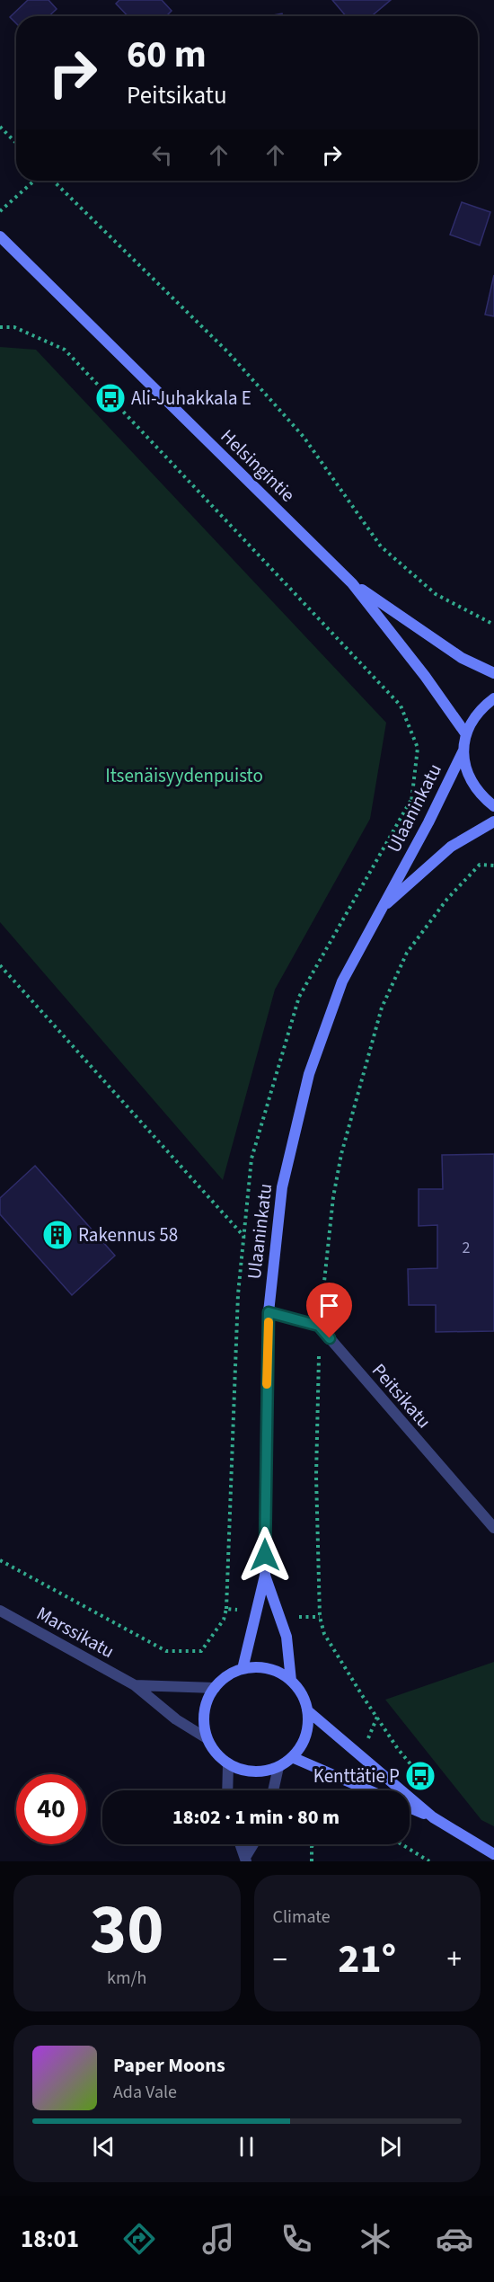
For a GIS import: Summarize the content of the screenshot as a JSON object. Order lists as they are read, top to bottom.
{
  "streets": {
    "street": [
      "Helsingintie",
      "Ulaaninkatu",
      "Peitsikatu",
      "Marssikatu"
    ]
  },
  "parks": ["Itsenäisyydenpuisto"],
  "places": {
    "bus stop": ["Ali-Juhakkala E", "Kenttätie P"],
    "building": ["Rakennus 58"]
  },
  "house_numbers": ["2"],
  "page": {
    "turn": ["60 m", "Peitsikatu"],
    "limit": "40",
    "trip": "18:02 · 1 min · 80 m",
    "tile": [
      ["30", "km/h"],
      "Climate"
    ],
    "heat": ["−", "21°", "+"],
    "song": ["Paper Moons", "Ada Vale"],
    "tabs": "18:01"
  }
}
